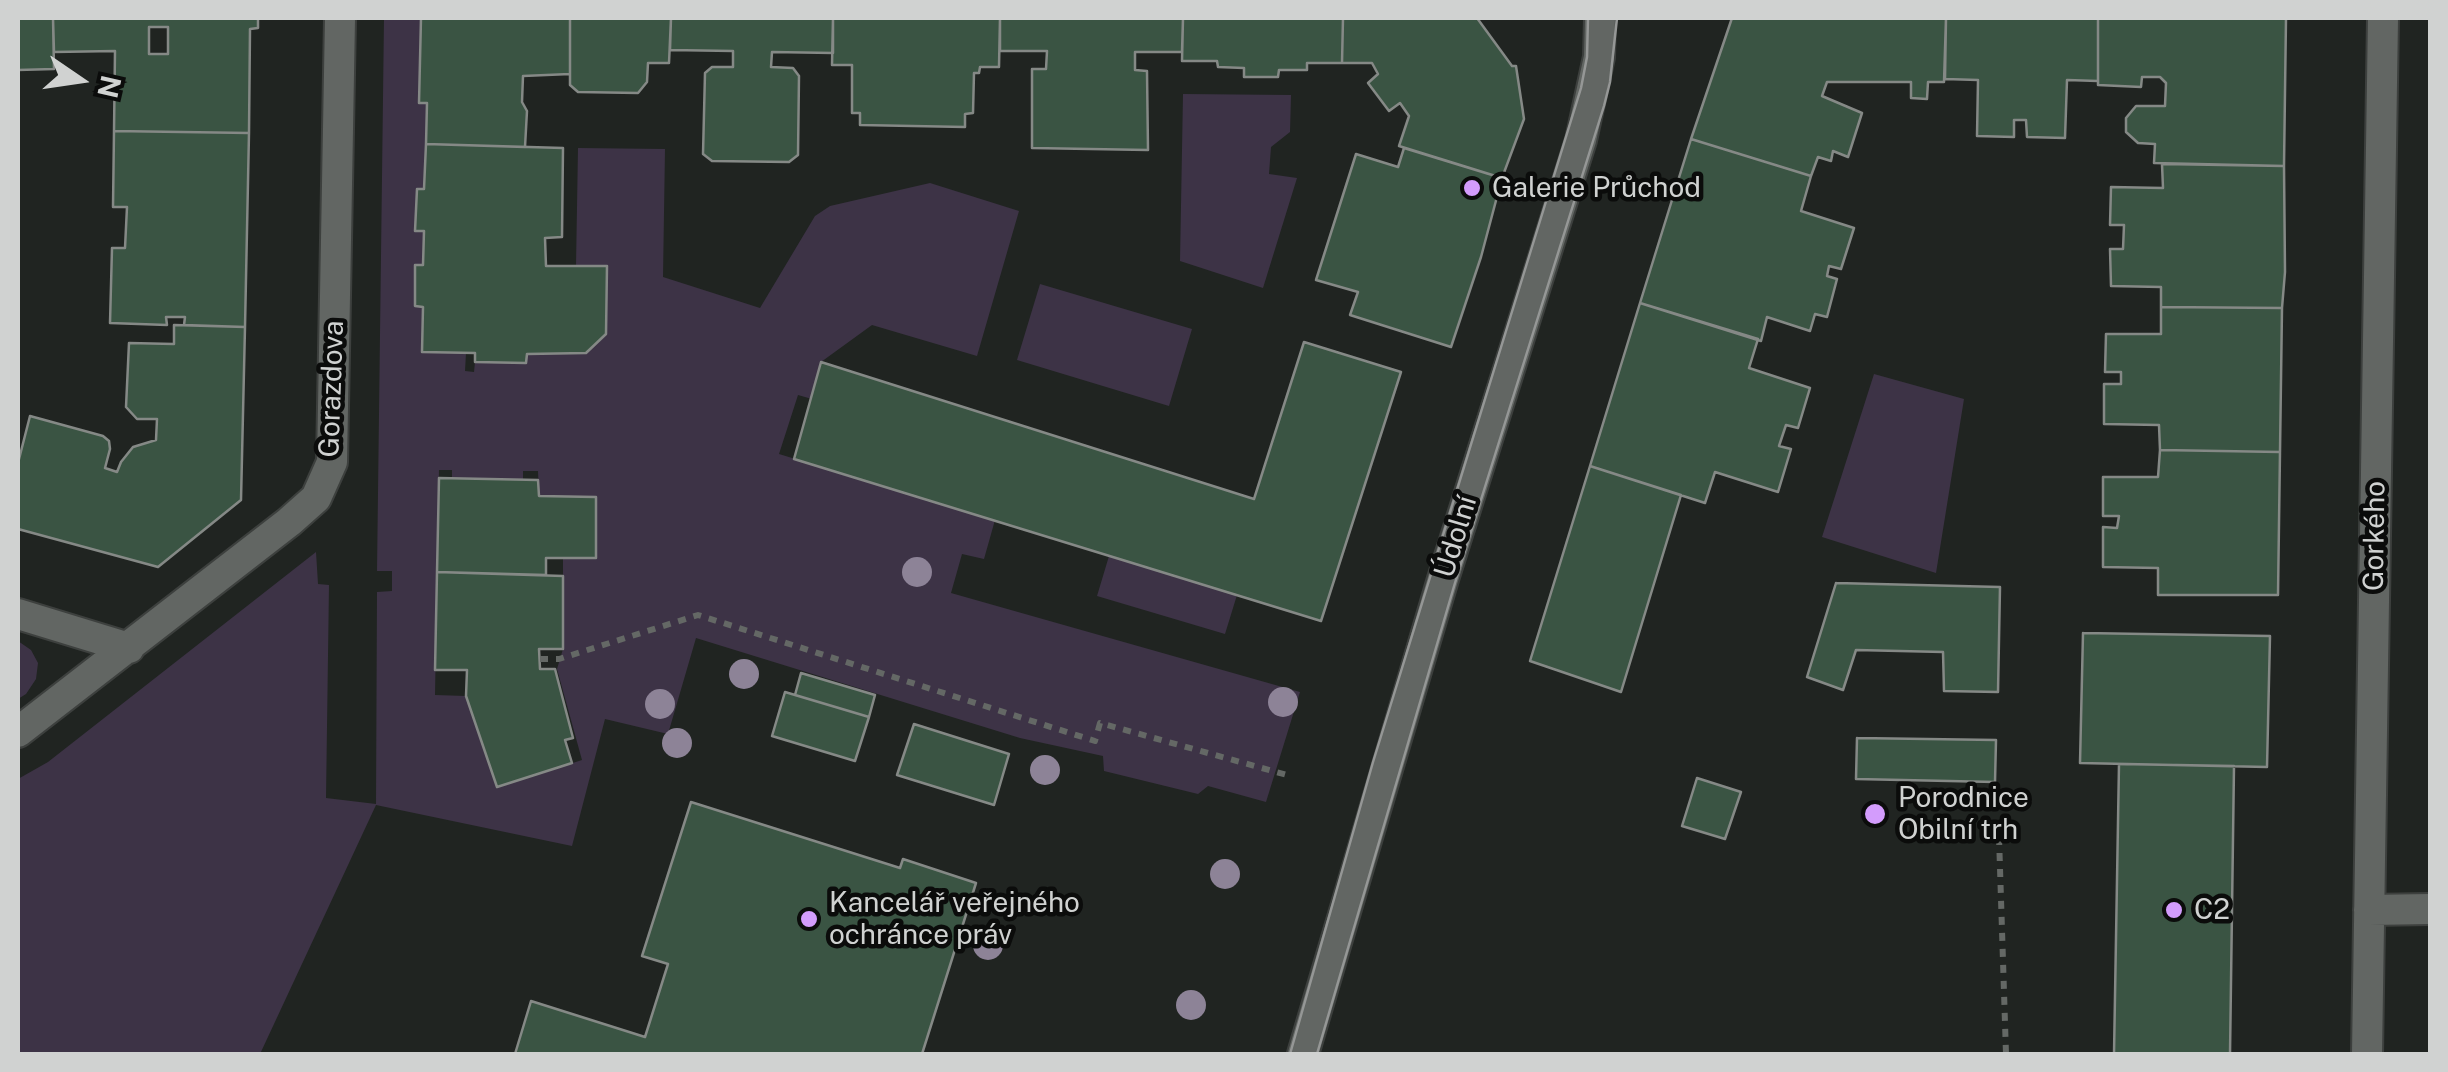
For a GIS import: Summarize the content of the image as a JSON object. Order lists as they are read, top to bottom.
{
  "streets": {
    "street": ["Gorazdova", "Gorkého", "Údolní"]
  },
  "places": [
    "Galerie Průchod",
    "Porodnice Obilní trh",
    "C2",
    "Kancelář veřejného ochránce práv"
  ],
  "north": "right"
}
